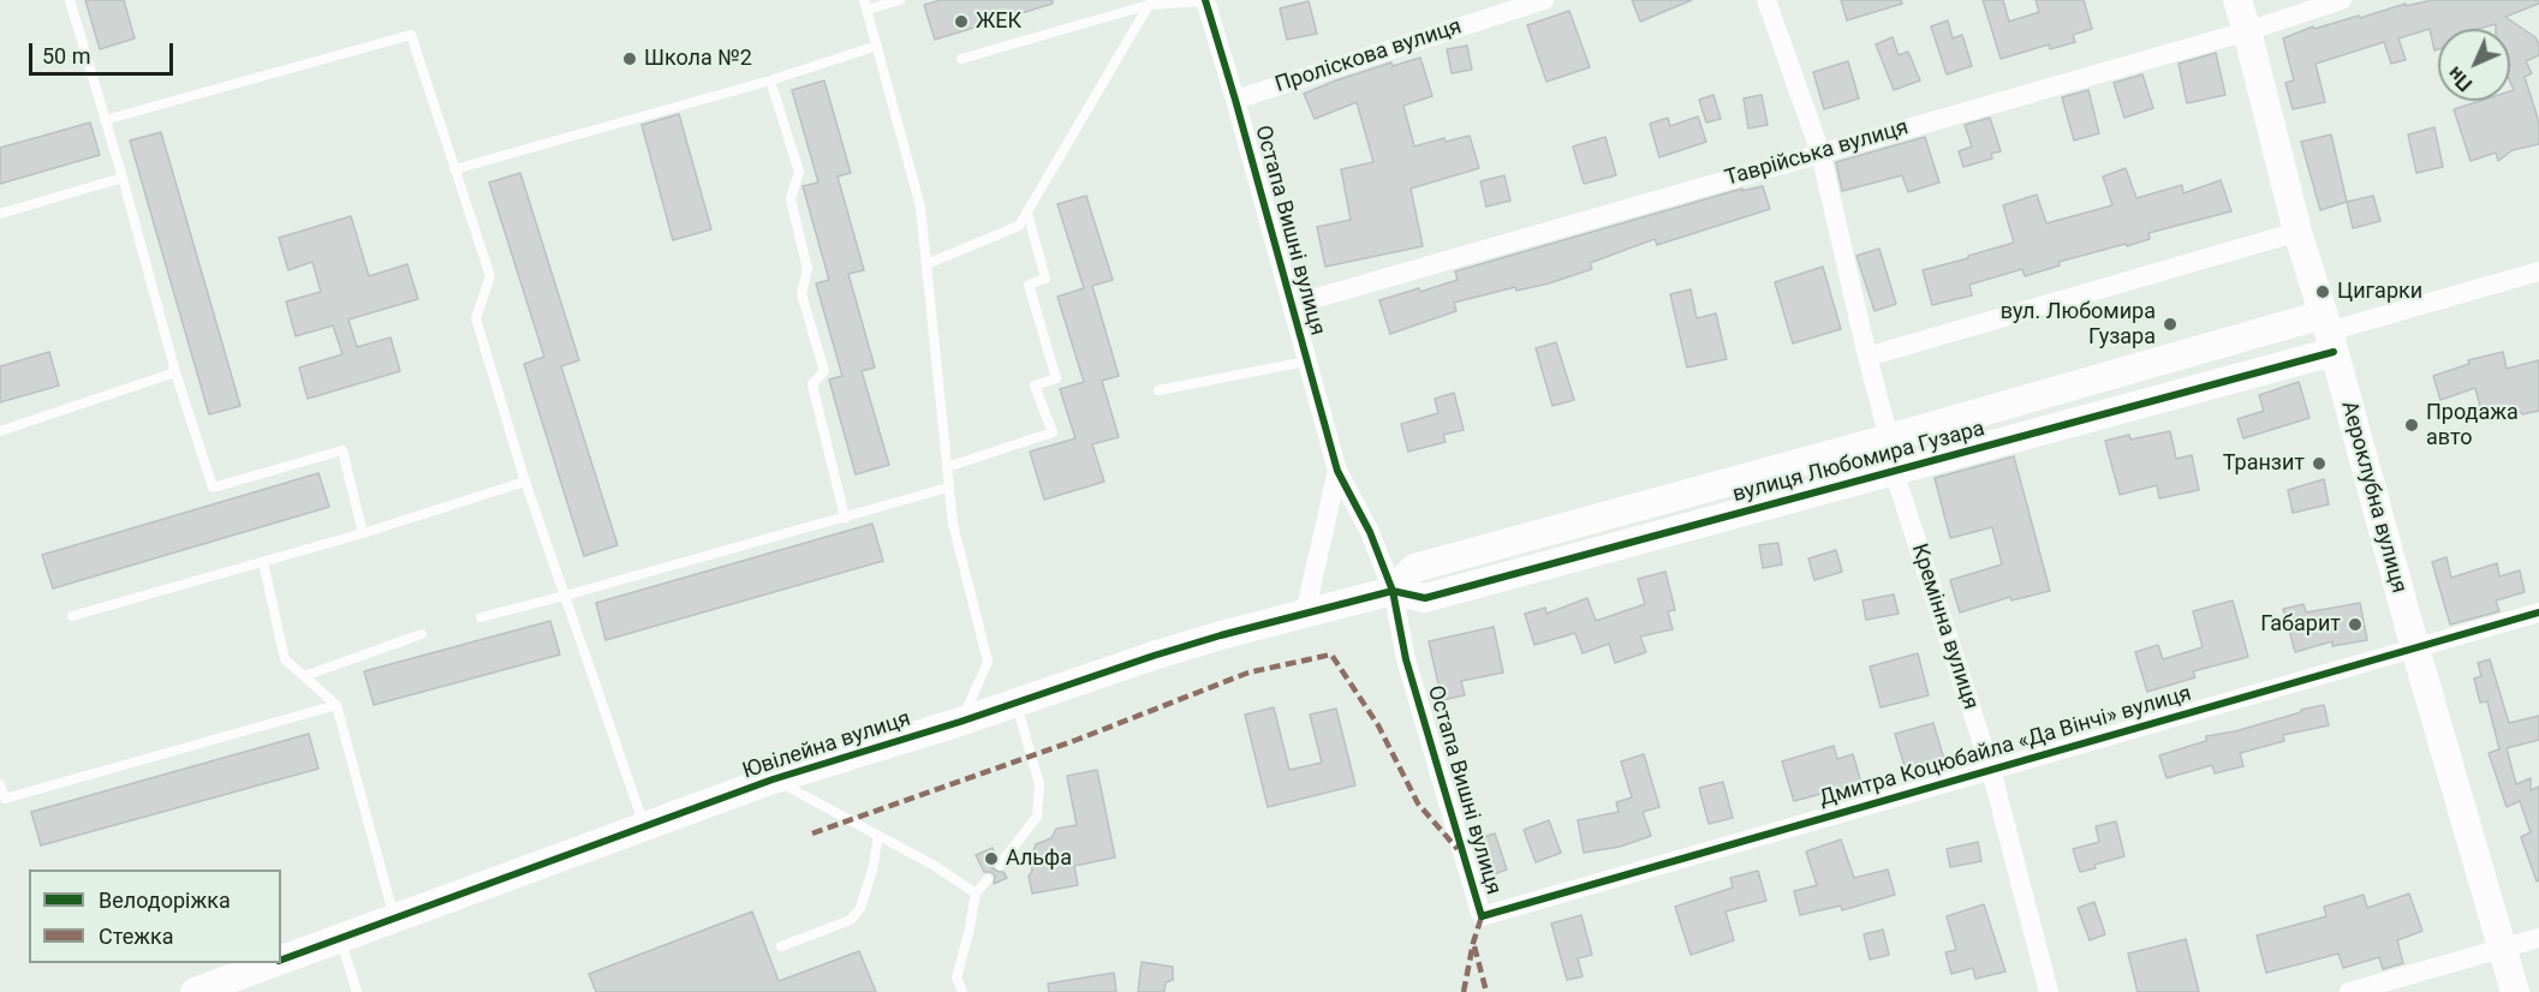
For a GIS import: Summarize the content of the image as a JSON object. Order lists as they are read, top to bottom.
{
  "streets": {
    "street": [
      "Проліскова вулиця",
      "Таврійська вулиця",
      "Остапа Вишні вулиця",
      "вулиця Любомира Гузара",
      "Аероклубна вулиця",
      "Кремінна вулиця",
      "Ювілейна вулиця",
      "Дмитра Коцюбайла «Да Вінчі» вулиця"
    ]
  },
  "crossings": [
    ["Проліскова вулиця", "Остапа Вишні вулиця"],
    ["Таврійська вулиця", "Остапа Вишні вулиця"],
    ["Таврійська вулиця", "Аероклубна вулиця"],
    ["Остапа Вишні вулиця", "вулиця Любомира Гузара"],
    ["Остапа Вишні вулиця", "Ювілейна вулиця"],
    ["Остапа Вишні вулиця", "Дмитра Коцюбайла «Да Вінчі» вулиця"],
    ["вулиця Любомира Гузара", "Аероклубна вулиця"],
    ["вулиця Любомира Гузара", "Кремінна вулиця"],
    ["вулиця Любомира Гузара", "Ювілейна вулиця"],
    ["Аероклубна вулиця", "Дмитра Коцюбайла «Да Вінчі» вулиця"],
    ["Кремінна вулиця", "Дмитра Коцюбайла «Да Вінчі» вулиця"]
  ],
  "places": [
    "ЖЕК",
    "Школа №2",
    "Цигарки",
    "вул. Любомира Гузара",
    "Продажа авто",
    "Транзит",
    "Габарит",
    "Альфа"
  ],
  "legend": ["Велодоріжка", "Стежка"],
  "scale_bar": "50 m",
  "north": "bottom left"
}
